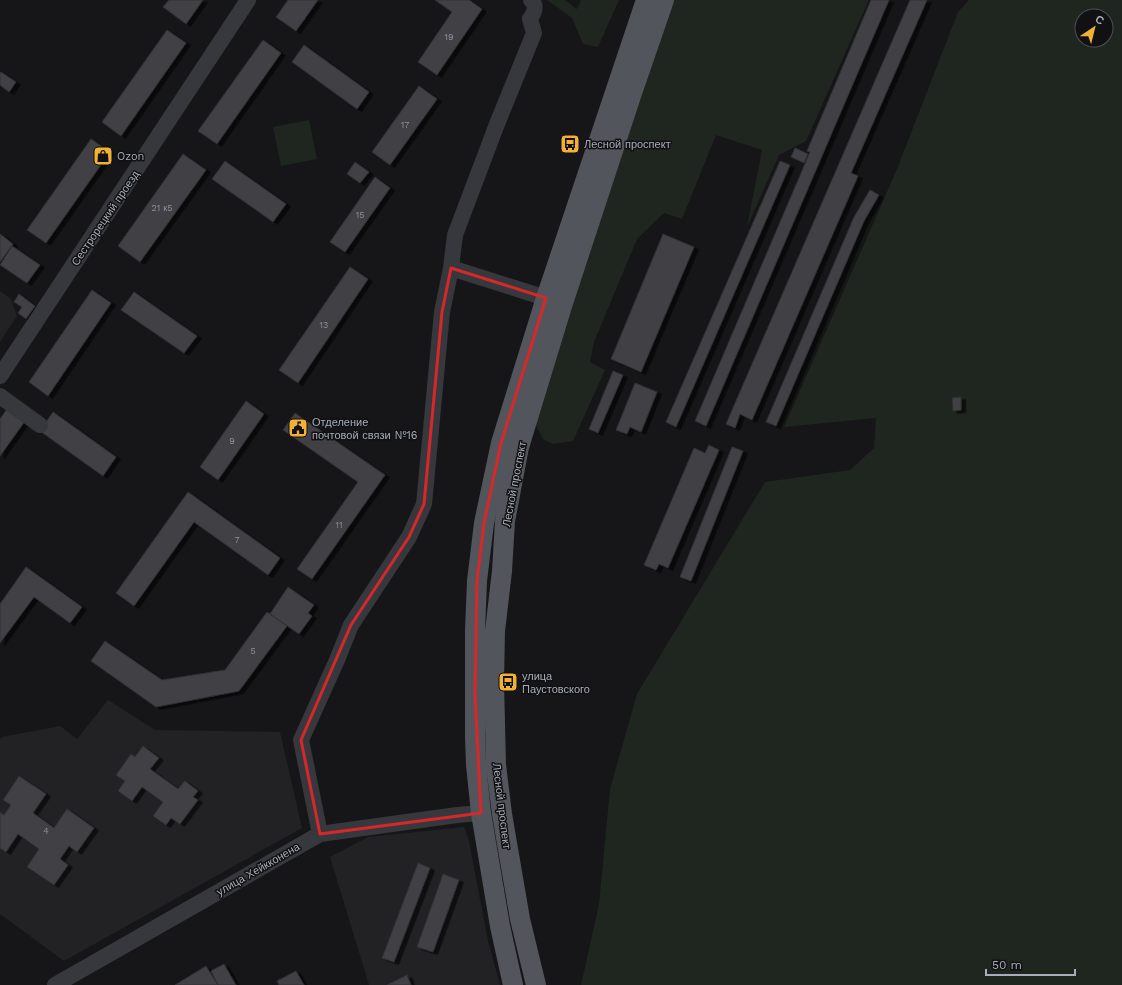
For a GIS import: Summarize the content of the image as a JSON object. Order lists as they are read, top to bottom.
{
  "streets": {
    "main road": ["Лесной проспект"],
    "street": ["Сестрорецкий проезд", "улица Хейкконена"]
  },
  "crossings": [
    ["Лесной проспект", "улица Хейкконена"]
  ],
  "places": {
    "bus stop": ["Лесной проспект", "улица Паустовского"],
    "shop": ["Ozon"],
    "public building": ["Отделение почтовой связи №16"]
  },
  "house_numbers": [
    "19",
    "17",
    "21 к5",
    "15",
    "13",
    "9",
    "11",
    "7",
    "5",
    "4"
  ],
  "scale_bar": "50 m",
  "north": "top right"
}
